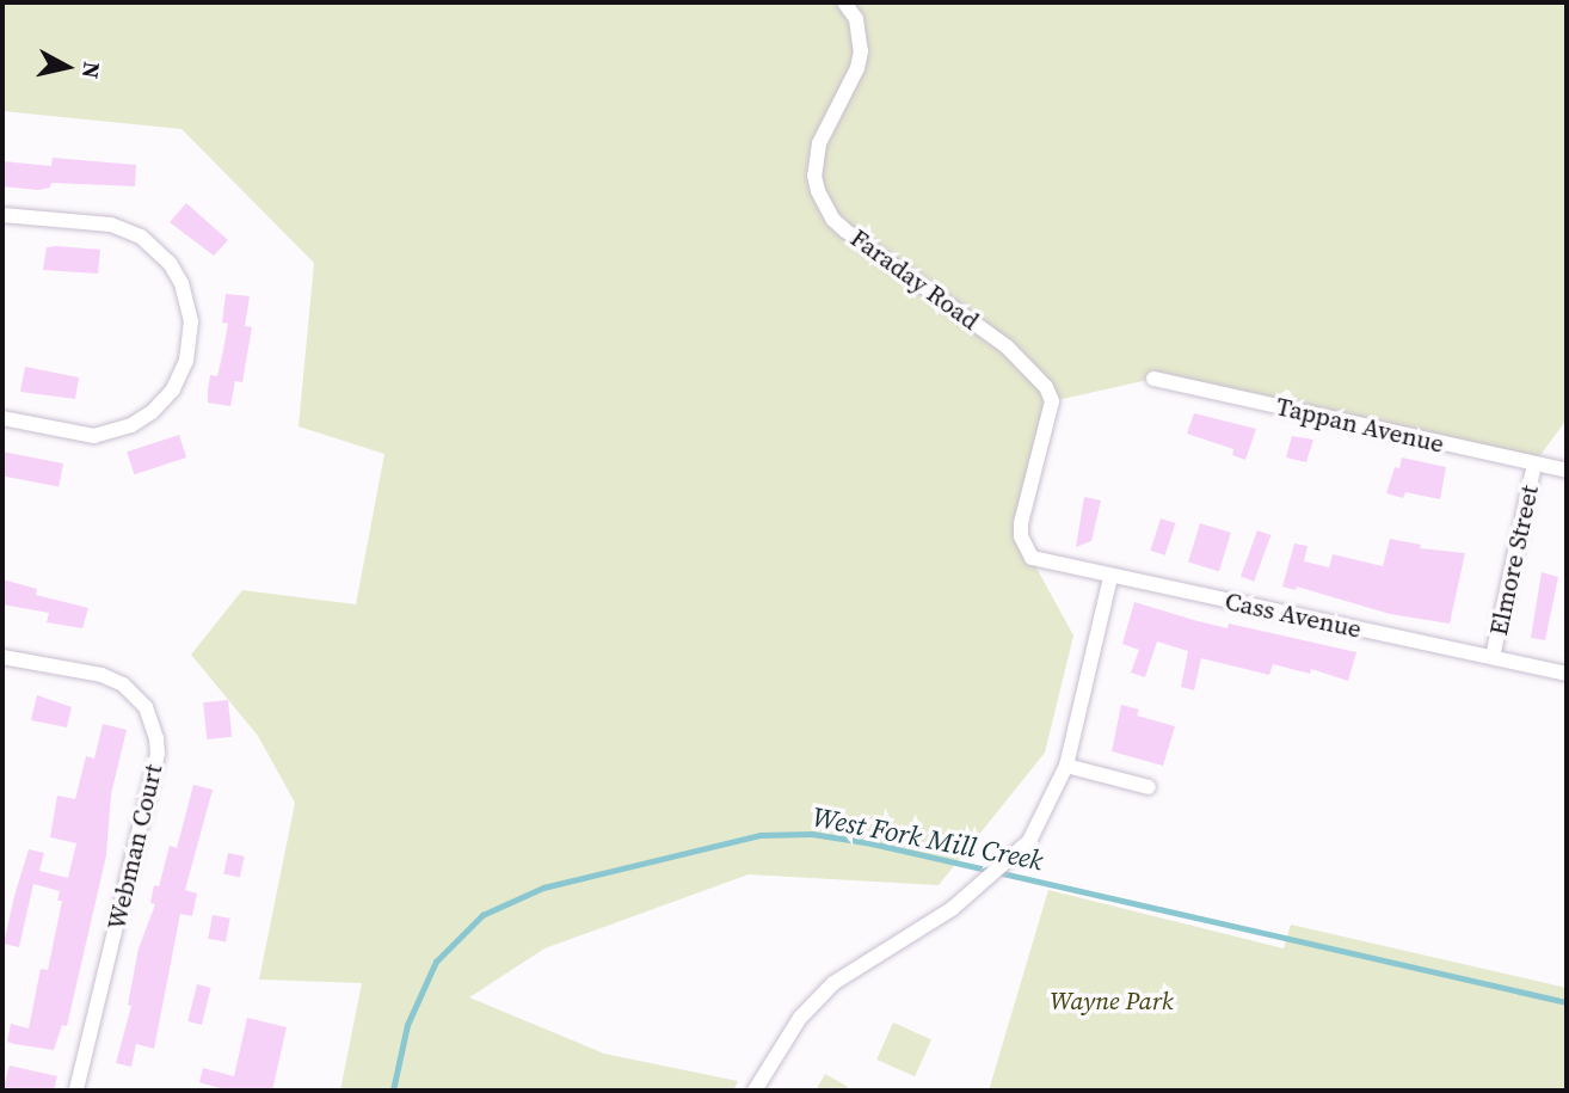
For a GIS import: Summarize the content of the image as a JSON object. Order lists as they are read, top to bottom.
{
  "streets": {
    "street": [
      "Faraday Road",
      "Tappan Avenue",
      "Elmore Street",
      "Cass Avenue",
      "Webman Court"
    ]
  },
  "crossings": [
    ["Faraday Road", "Cass Avenue"],
    ["Tappan Avenue", "Elmore Street"],
    ["Elmore Street", "Cass Avenue"]
  ],
  "water": ["West Fork Mill Creek"],
  "parks": ["Wayne Park"],
  "north": "right"
}
